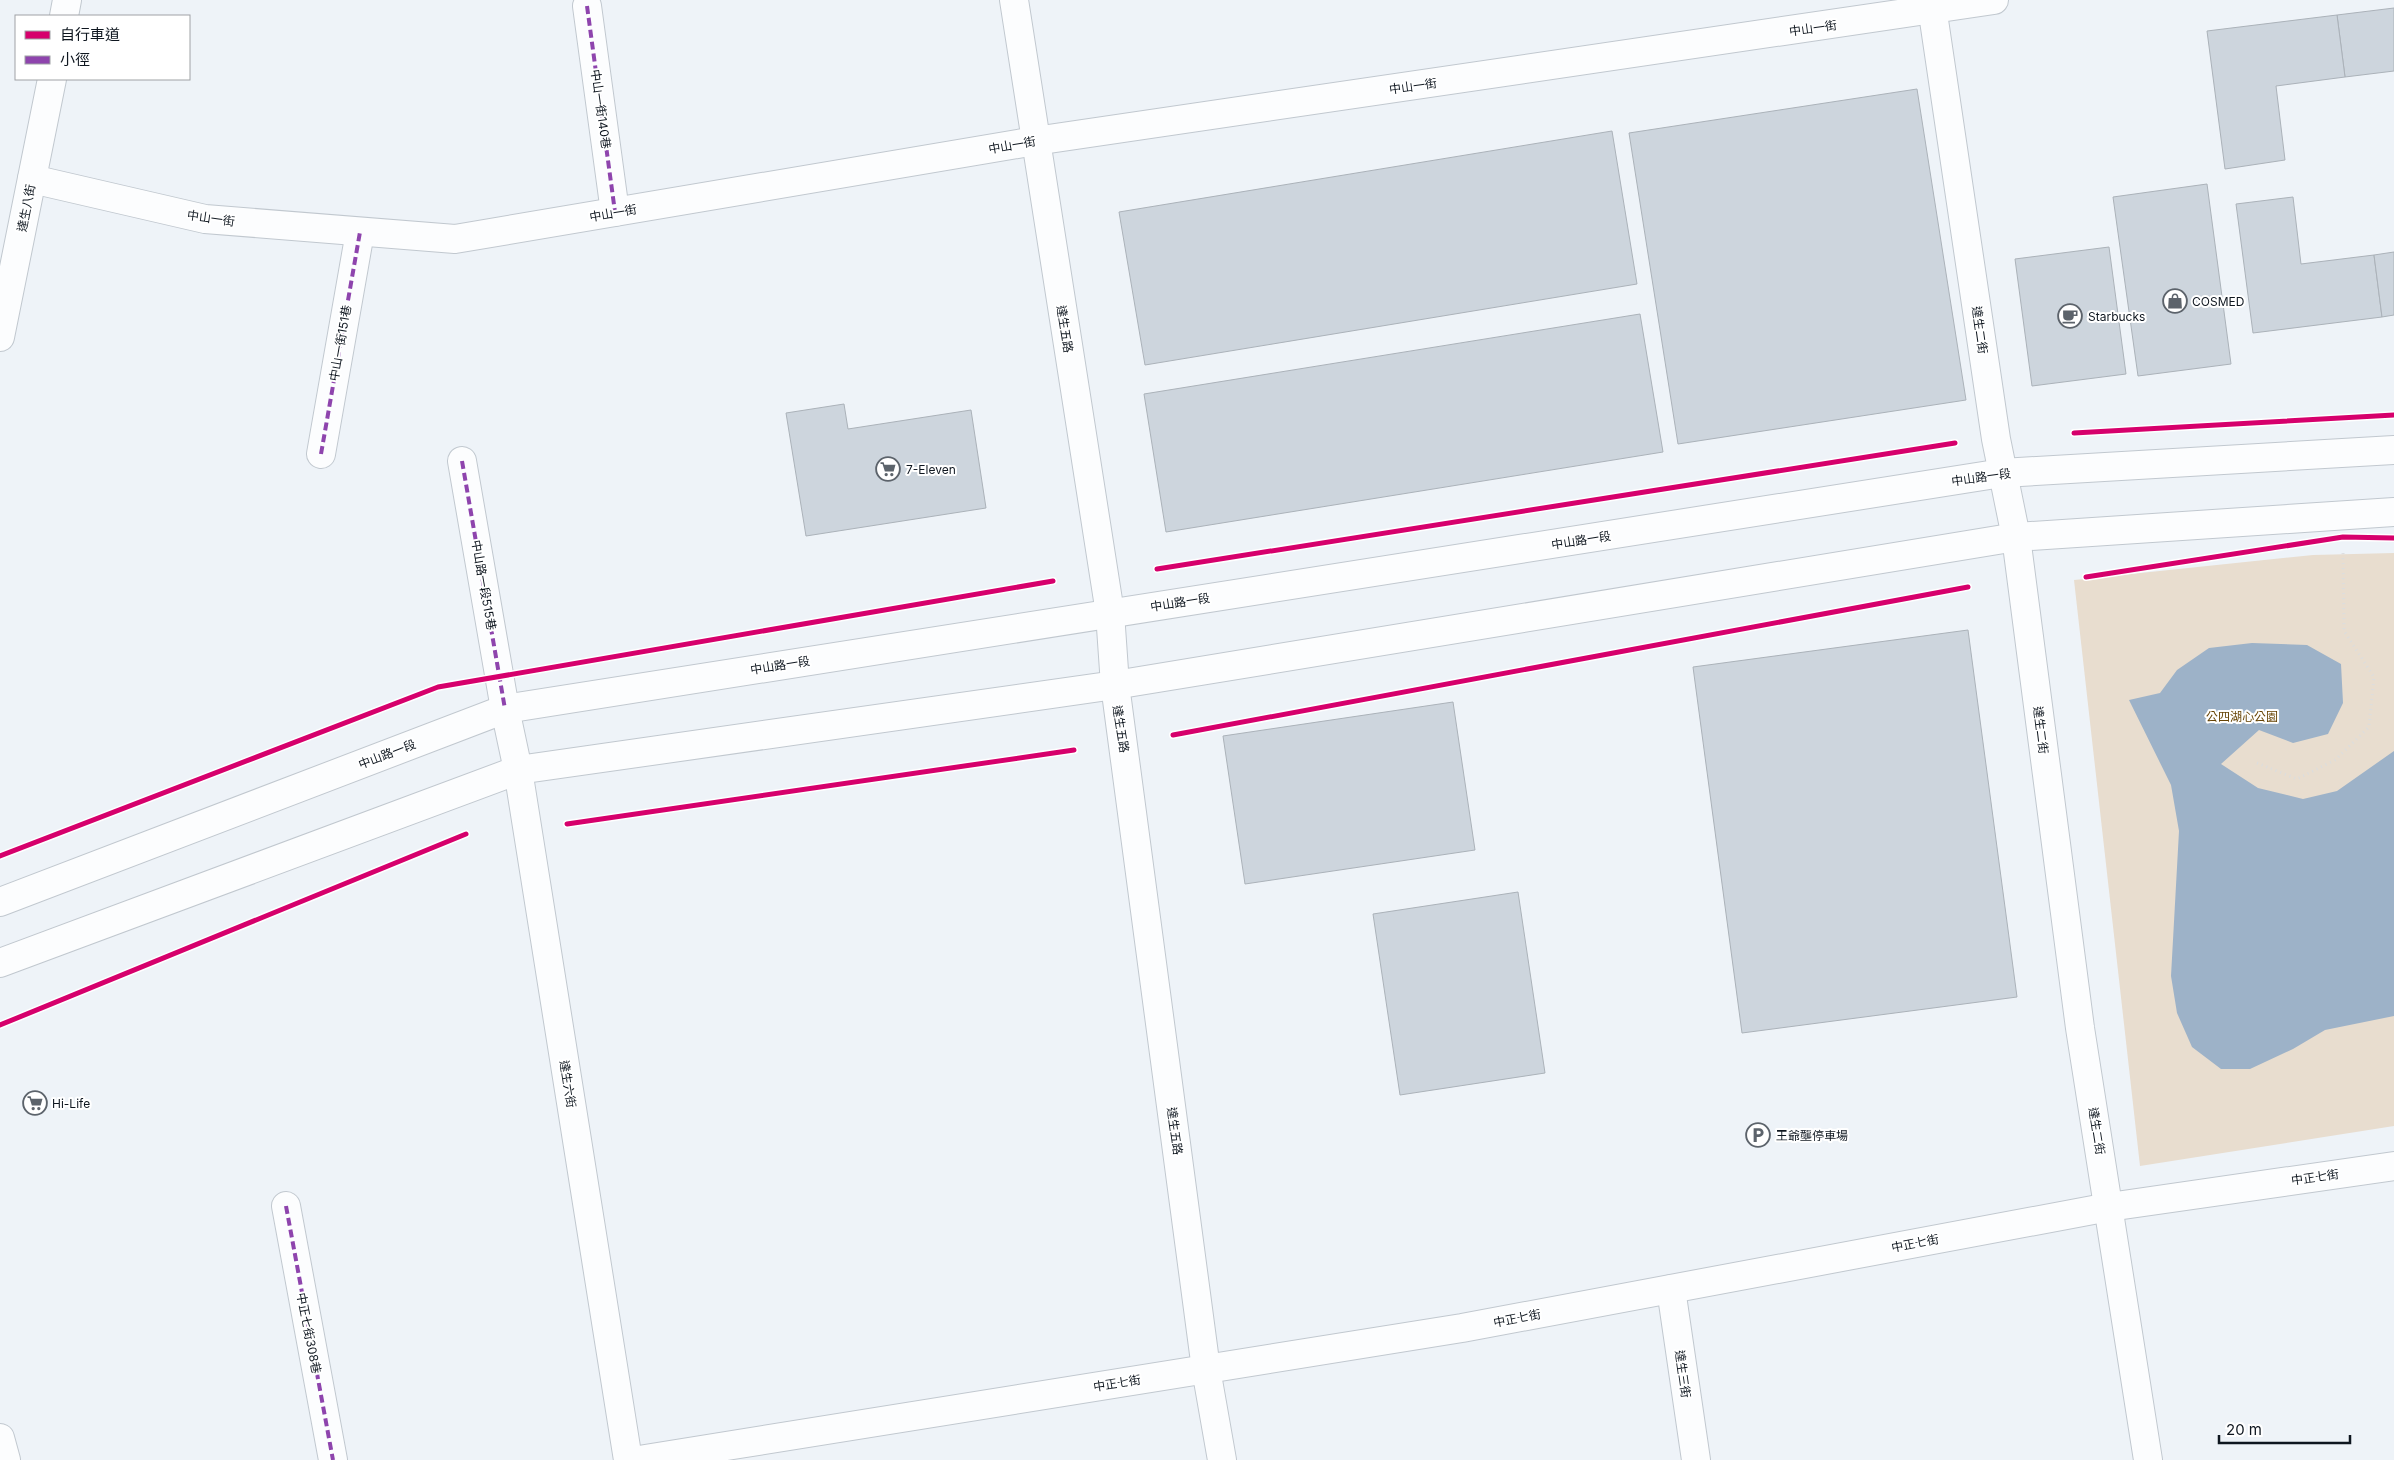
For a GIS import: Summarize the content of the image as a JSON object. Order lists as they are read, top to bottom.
{
  "streets": {
    "street": [
      "中山一街",
      "中山一街140巷",
      "達生八街",
      "達生五路",
      "達生二街",
      "中山一街151巷",
      "中山路一段",
      "中山路一段515巷",
      "達生六街",
      "中正七街",
      "中正七街308巷",
      "達生三街"
    ]
  },
  "crossings": [
    ["中山一街", "中山一街140巷"],
    ["中山一街", "達生八街"],
    ["中山一街", "達生五路"],
    ["中山一街", "達生二街"],
    ["中山一街", "中山一街151巷"],
    ["達生五路", "中山路一段"],
    ["達生五路", "中正七街"],
    ["達生二街", "中山路一段"],
    ["達生二街", "中正七街"],
    ["中山路一段", "中山路一段515巷"],
    ["中山路一段", "達生六街"],
    ["中山路一段515巷", "達生六街"],
    ["中正七街", "達生三街"]
  ],
  "parks": ["公四湖心公園"],
  "places": {
    "shop": ["COSMED"],
    "cafe": ["Starbucks"],
    "supermarket": ["7-Eleven", "Hi-Life"],
    "parking": ["王爺壟停車場"]
  },
  "legend": ["自行車道", "小徑"],
  "scale_bar": "20 m"
}
